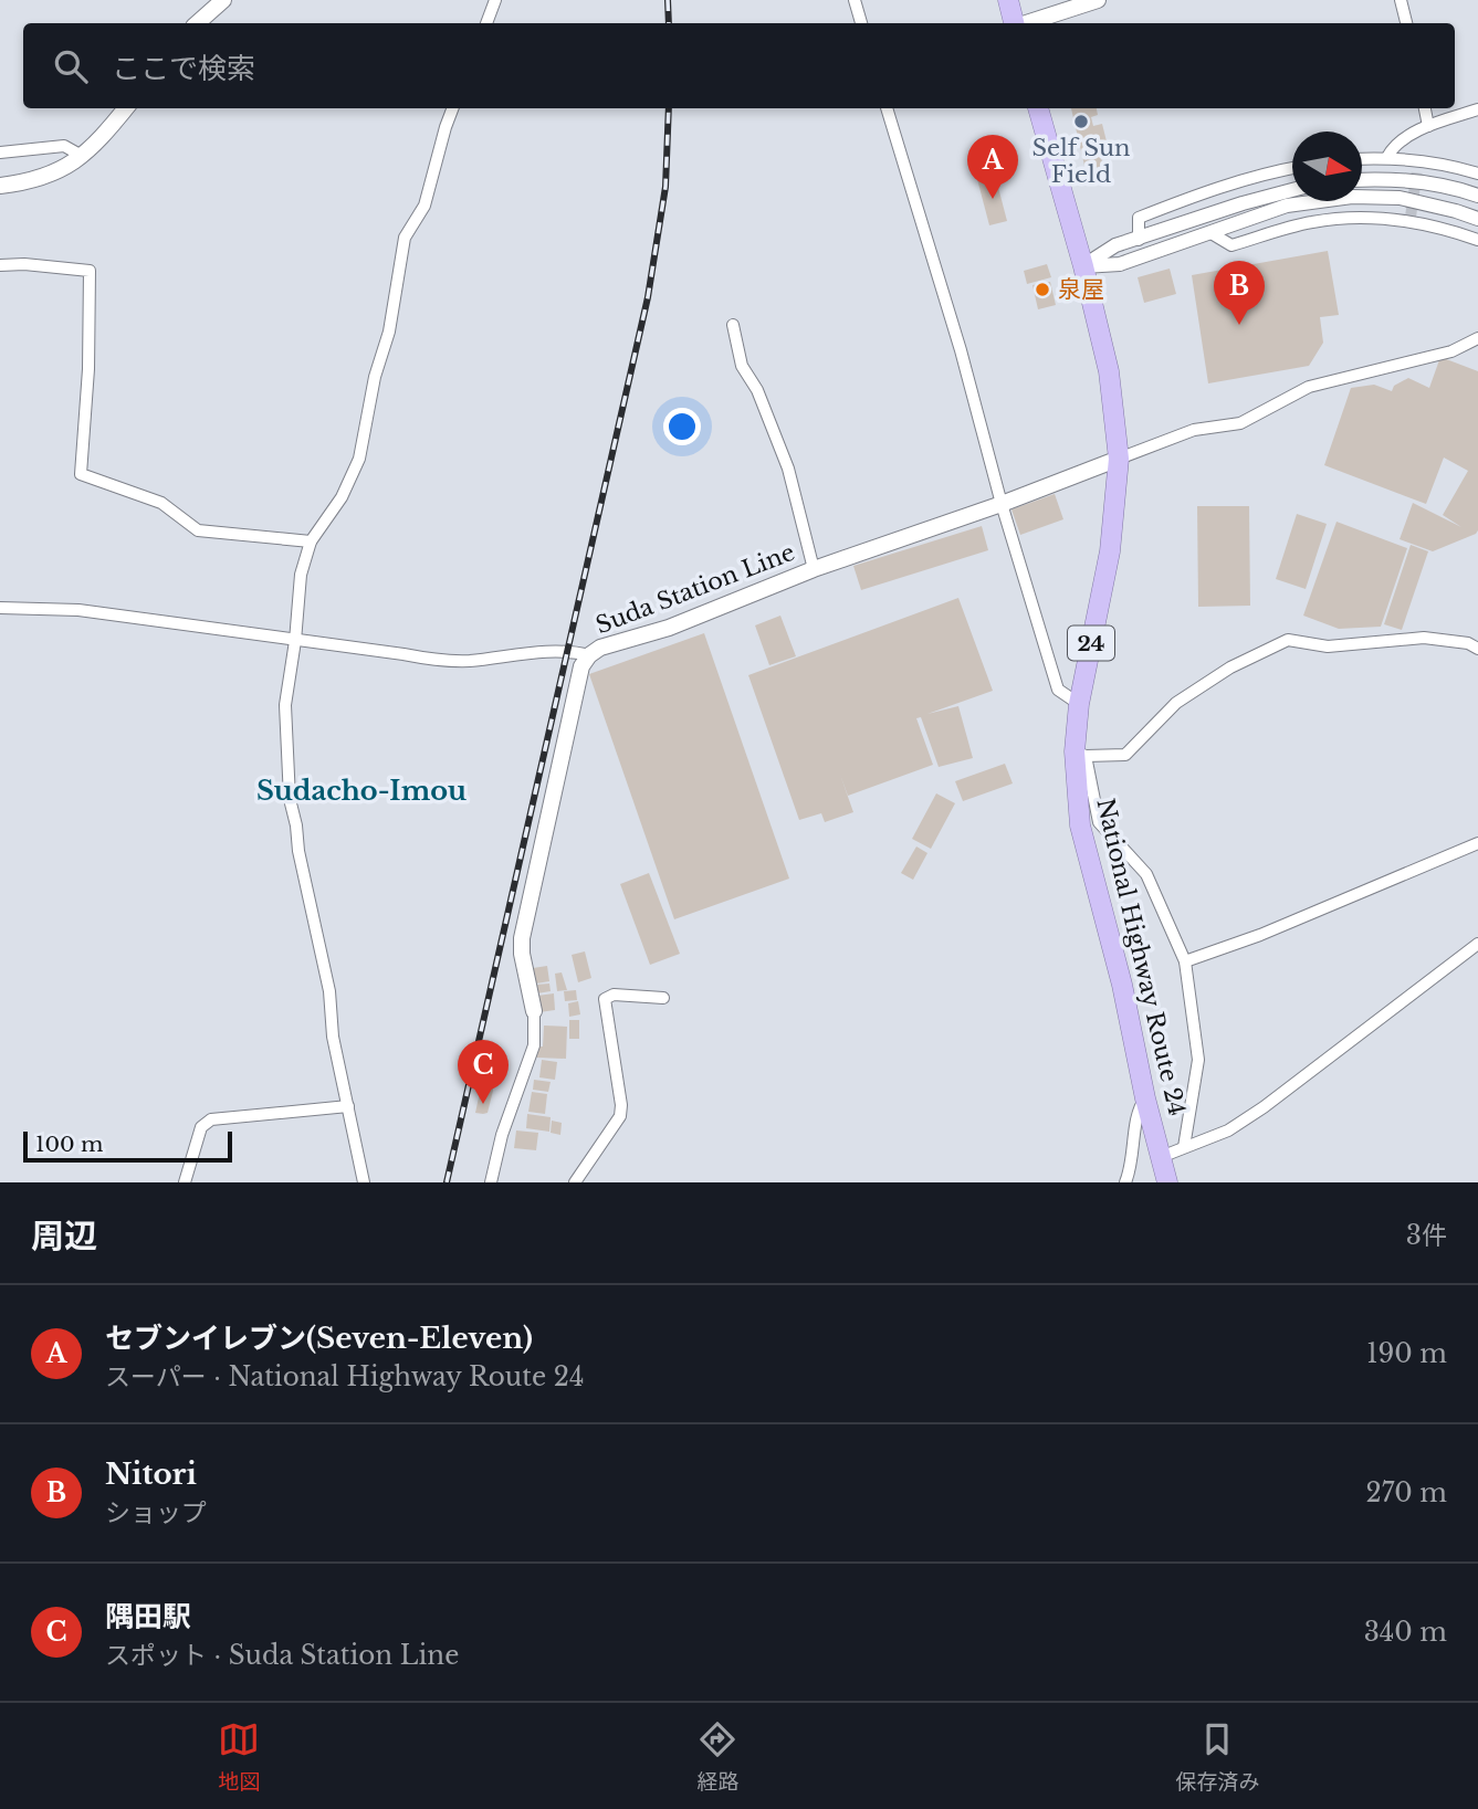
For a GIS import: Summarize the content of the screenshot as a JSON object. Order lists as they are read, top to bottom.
{
  "streets": {
    "highway": ["24", "National Highway Route 24"],
    "main road": ["Suda Station Line"]
  },
  "crossings": [
    ["Suda Station Line", "National Highway Route 24"]
  ],
  "districts": ["Sudacho-Imou"],
  "places": ["Self Sun Field", "泉屋"],
  "scale_bar": "100 m",
  "north": "right",
  "page": {
    "search": "ここで検索",
    "pins": ["A", "B", "C"],
    "scale": "100 m",
    "heading": ["周辺", "3件"],
    "list": [
      {
        "mark": "A",
        "name": "セブンイレブン(Seven-Eleven)",
        "note": "スーパー · National Highway Route 24",
        "value": "190 m"
      },
      {
        "mark": "B",
        "name": "Nitori",
        "note": "ショップ",
        "value": "270 m"
      },
      {
        "mark": "C",
        "name": "隅田駅",
        "note": "スポット · Suda Station Line",
        "value": "340 m"
      }
    ],
    "nav": ["地図", "経路", "保存済み"]
  }
}
